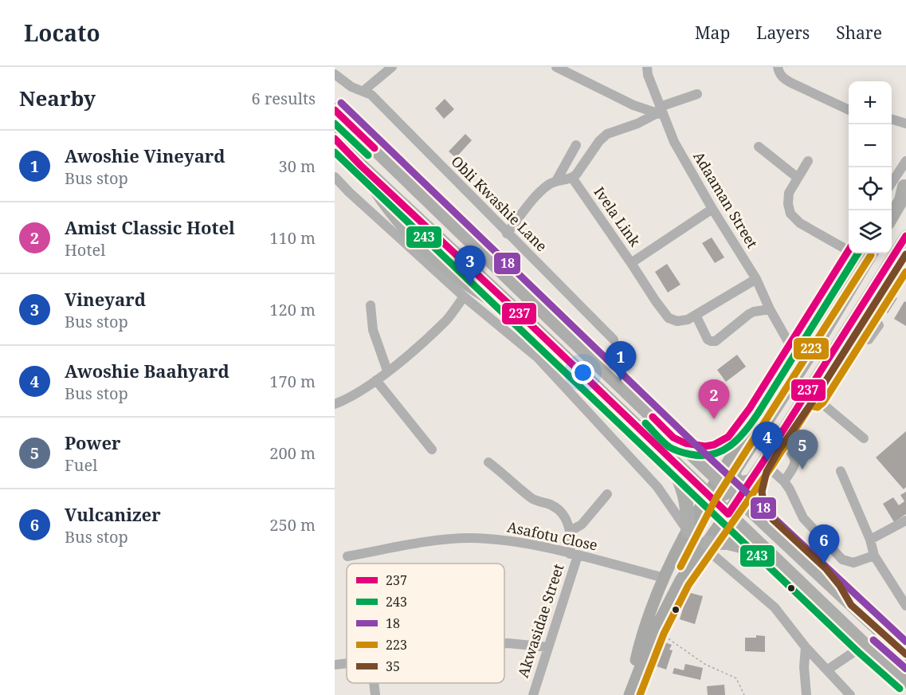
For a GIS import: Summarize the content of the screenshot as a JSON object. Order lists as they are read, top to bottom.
{
  "streets": {
    "street": [
      "Adaaman Street",
      "Obli Kwashie Lane",
      "Ivela Link",
      "Asafotu Close",
      "Akwasidae Street"
    ]
  },
  "crossings": [
    ["Adaaman Street", "Ivela Link"],
    ["Asafotu Close", "Akwasidae Street"]
  ],
  "lines": [
    "transit line 18",
    "transit line 237",
    "transit line 243",
    "transit line 35",
    "transit line 223"
  ],
  "legend": [
    "237",
    "243",
    "18",
    "223",
    "35"
  ],
  "page": {
    "header": "Locato",
    "nav": ["Map", "Layers", "Share"],
    "heading": ["Nearby", "6 results"],
    "map_buttons": ["+", "−"],
    "list": [
      {
        "mark": "1",
        "name": "Awoshie Vineyard",
        "note": "Bus stop",
        "value": "30 m"
      },
      {
        "mark": "2",
        "name": "Amist Classic Hotel",
        "note": "Hotel",
        "value": "110 m"
      },
      {
        "mark": "3",
        "name": "Vineyard",
        "note": "Bus stop",
        "value": "120 m"
      },
      {
        "mark": "4",
        "name": "Awoshie Baahyard",
        "note": "Bus stop",
        "value": "170 m"
      },
      {
        "mark": "5",
        "name": "Power",
        "note": "Fuel",
        "value": "200 m"
      },
      {
        "mark": "6",
        "name": "Vulcanizer",
        "note": "Bus stop",
        "value": "250 m"
      }
    ],
    "pins": [
      "3",
      "1",
      "2",
      "4",
      "5",
      "6"
    ]
  }
}
